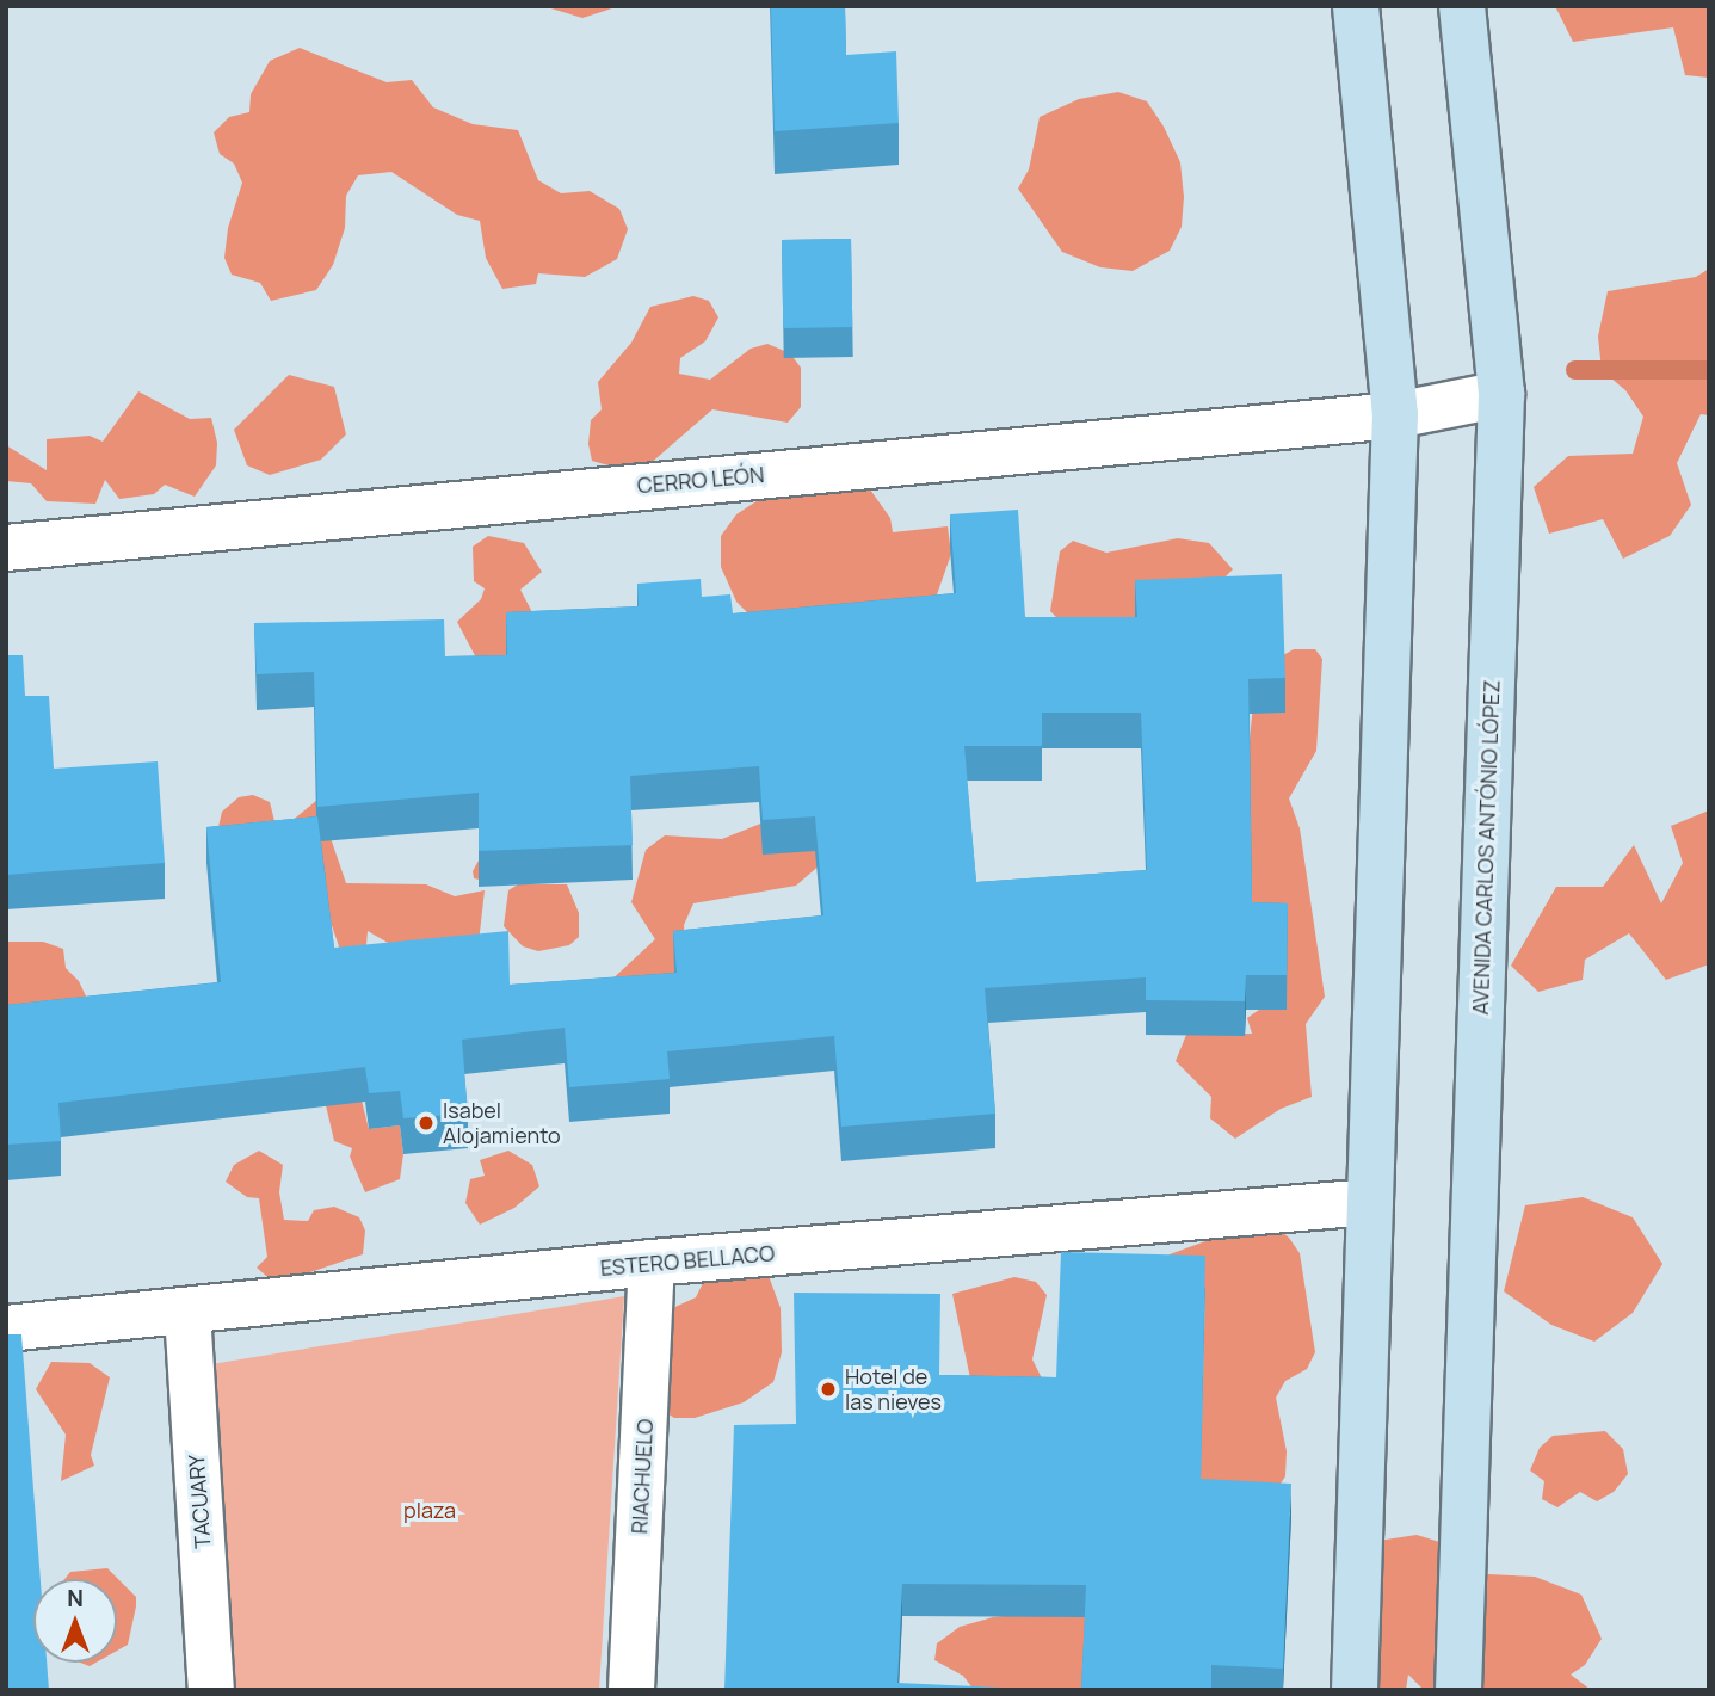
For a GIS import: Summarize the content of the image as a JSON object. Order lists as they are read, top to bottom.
{
  "streets": {
    "main road": ["AVENIDA CARLOS ANTÓNIO LÓPEZ"],
    "street": [
      "CERRO LEÓN",
      "ESTERO BELLACO",
      "RIACHUELO",
      "TACUARY"
    ]
  },
  "crossings": [
    ["CERRO LEÓN", "AVENIDA CARLOS ANTÓNIO LÓPEZ"],
    ["ESTERO BELLACO", "RIACHUELO"],
    ["ESTERO BELLACO", "TACUARY"]
  ],
  "parks": ["plaza"],
  "places": ["Isabel Alojamiento", "Hotel de las nieves"],
  "north": "top"
}
